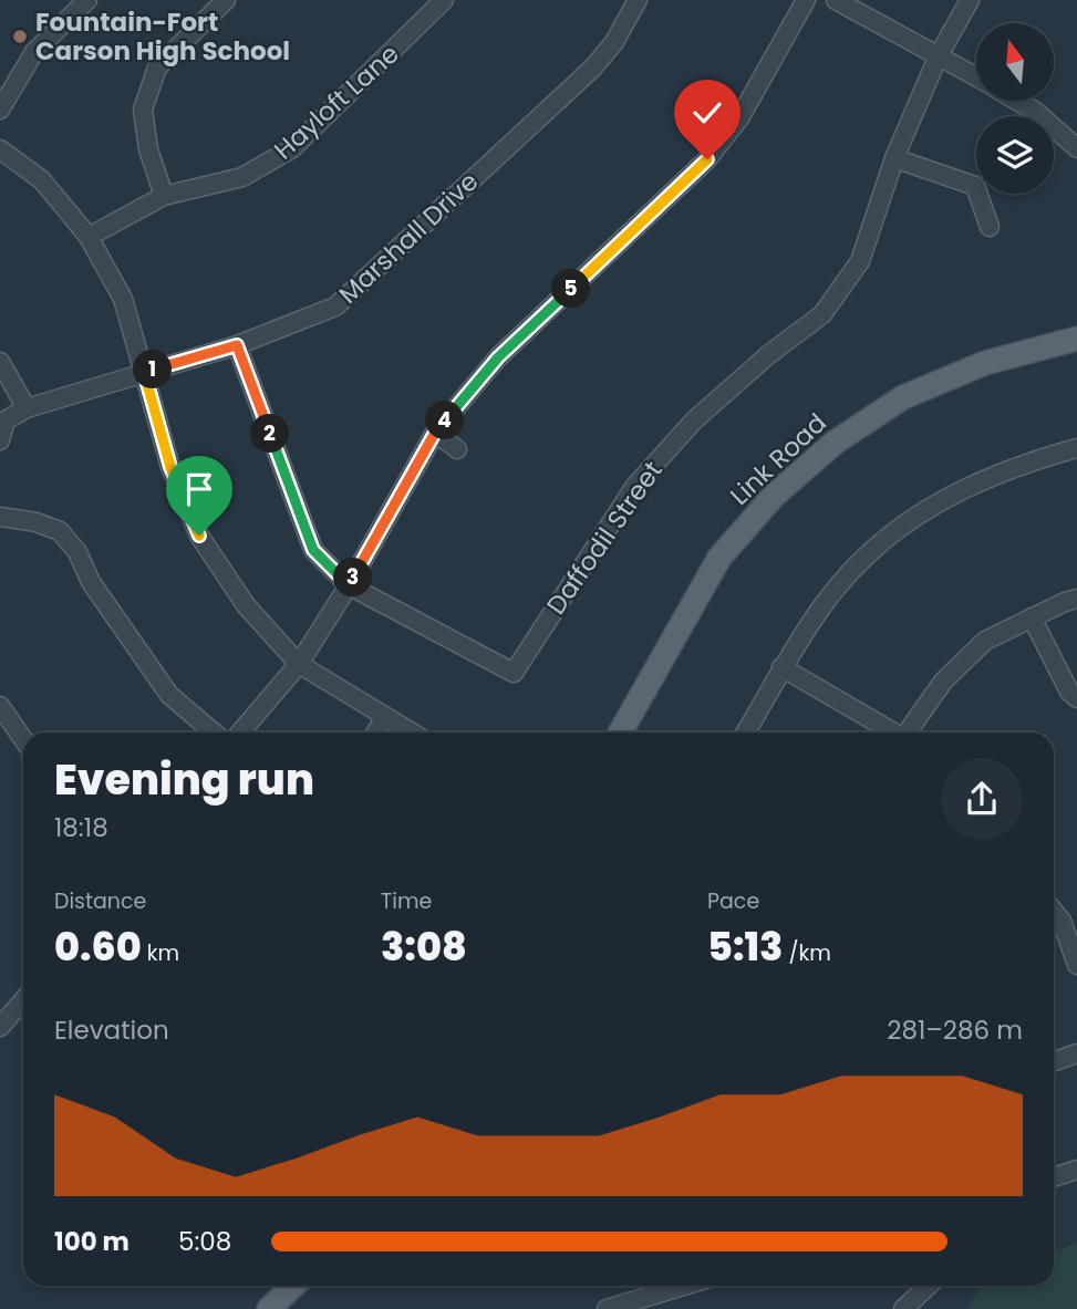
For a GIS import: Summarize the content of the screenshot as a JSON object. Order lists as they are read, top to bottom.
{
  "streets": {
    "main road": ["Link Road"],
    "street": ["Hayloft Lane", "Marshall Drive", "Daffodil Street"]
  },
  "crossings": [
    ["Marshall Drive", "Daffodil Street"]
  ],
  "places": ["Fountain-Fort Carson High School"],
  "north": "top",
  "page": {
    "pins": [
      "5",
      "1",
      "4",
      "2",
      "3"
    ],
    "heading": ["Evening run", "18:18"],
    "stats": [
      ["Distance", "0.60 km"],
      ["Time", "3:08"],
      ["Pace", "5:13 /km"]
    ],
    "chart": ["Elevation", "281–286 m"],
    "list": [
      {
        "name": "100 m",
        "note": "5:08"
      }
    ]
  }
}
